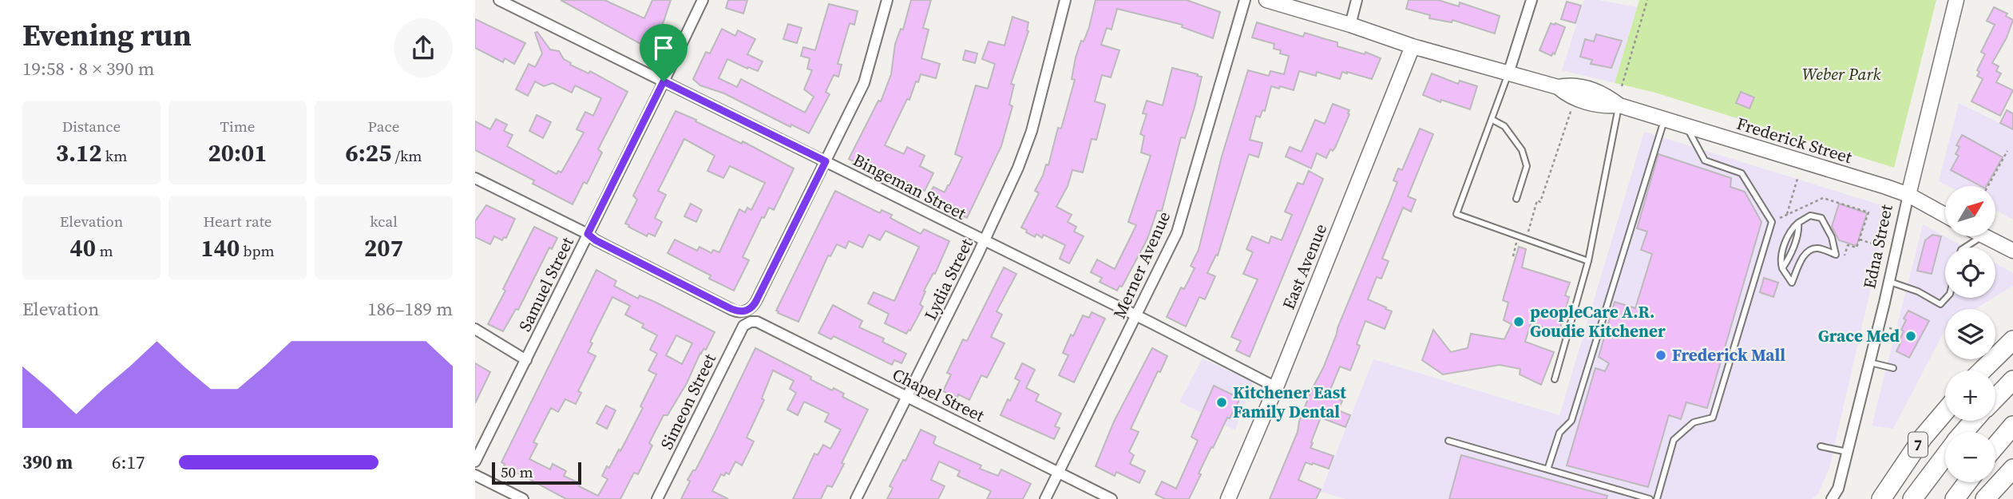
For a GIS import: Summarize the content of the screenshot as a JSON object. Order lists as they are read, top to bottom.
{
  "streets": {
    "highway": ["7"],
    "main road": ["Frederick Street", "Edna Street", "East Avenue"],
    "street": [
      "Bingeman Street",
      "Merner Avenue",
      "Lydia Street",
      "Samuel Street",
      "Chapel Street",
      "Simeon Street"
    ]
  },
  "crossings": [
    ["Frederick Street", "Edna Street"],
    ["Frederick Street", "East Avenue"],
    ["Bingeman Street", "Merner Avenue"],
    ["Bingeman Street", "East Avenue"],
    ["Bingeman Street", "Lydia Street"],
    ["Bingeman Street", "Samuel Street"],
    ["Merner Avenue", "Chapel Street"],
    ["Lydia Street", "Chapel Street"],
    ["Chapel Street", "Simeon Street"]
  ],
  "parks": ["Weber Park"],
  "places": [
    "peopleCare A.R. Goudie Kitchener",
    "Grace Med",
    "Frederick Mall",
    "Kitchener East Family Dental"
  ],
  "scale_bar": "50 m",
  "north": "top right",
  "page": {
    "heading": ["Evening run", "19:58 · 8 × 390 m"],
    "stats": [
      ["Distance", "3.12 km"],
      ["Time", "20:01"],
      ["Pace", "6:25 /km"],
      ["Elevation", "40 m"],
      ["Heart rate", "140 bpm"],
      ["kcal", "207"]
    ],
    "map_buttons": ["+", "−"],
    "chart": ["Elevation", "186–189 m"],
    "list": [
      {
        "name": "390 m",
        "note": "6:17"
      }
    ],
    "scale": "50 m"
  }
}
